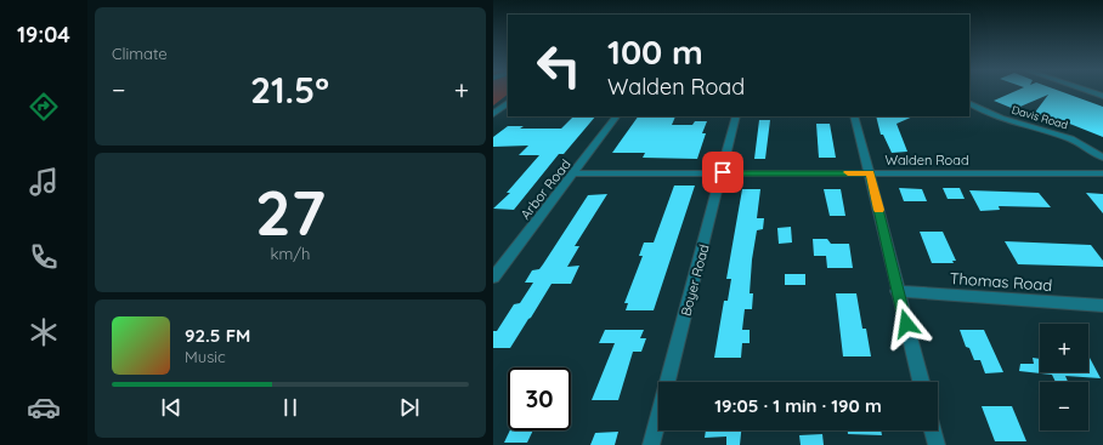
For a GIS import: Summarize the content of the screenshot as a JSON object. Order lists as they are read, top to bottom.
{
  "streets": {
    "street": [
      "Davis Road",
      "Walden Road",
      "Arbor Road",
      "Boyer Road",
      "Thomas Road"
    ]
  },
  "crossings": [
    ["Walden Road", "Arbor Road"],
    ["Walden Road", "Boyer Road"]
  ],
  "page": {
    "tabs": "19:04",
    "tile": [
      "Climate",
      ["27", "km/h"]
    ],
    "turn": ["100 m", "Walden Road"],
    "heat": ["−", "21.5°", "+"],
    "song": ["92.5 FM", "Music"],
    "map_buttons": ["+", "−"],
    "limit": "30",
    "trip": "19:05 · 1 min · 190 m"
  }
}
